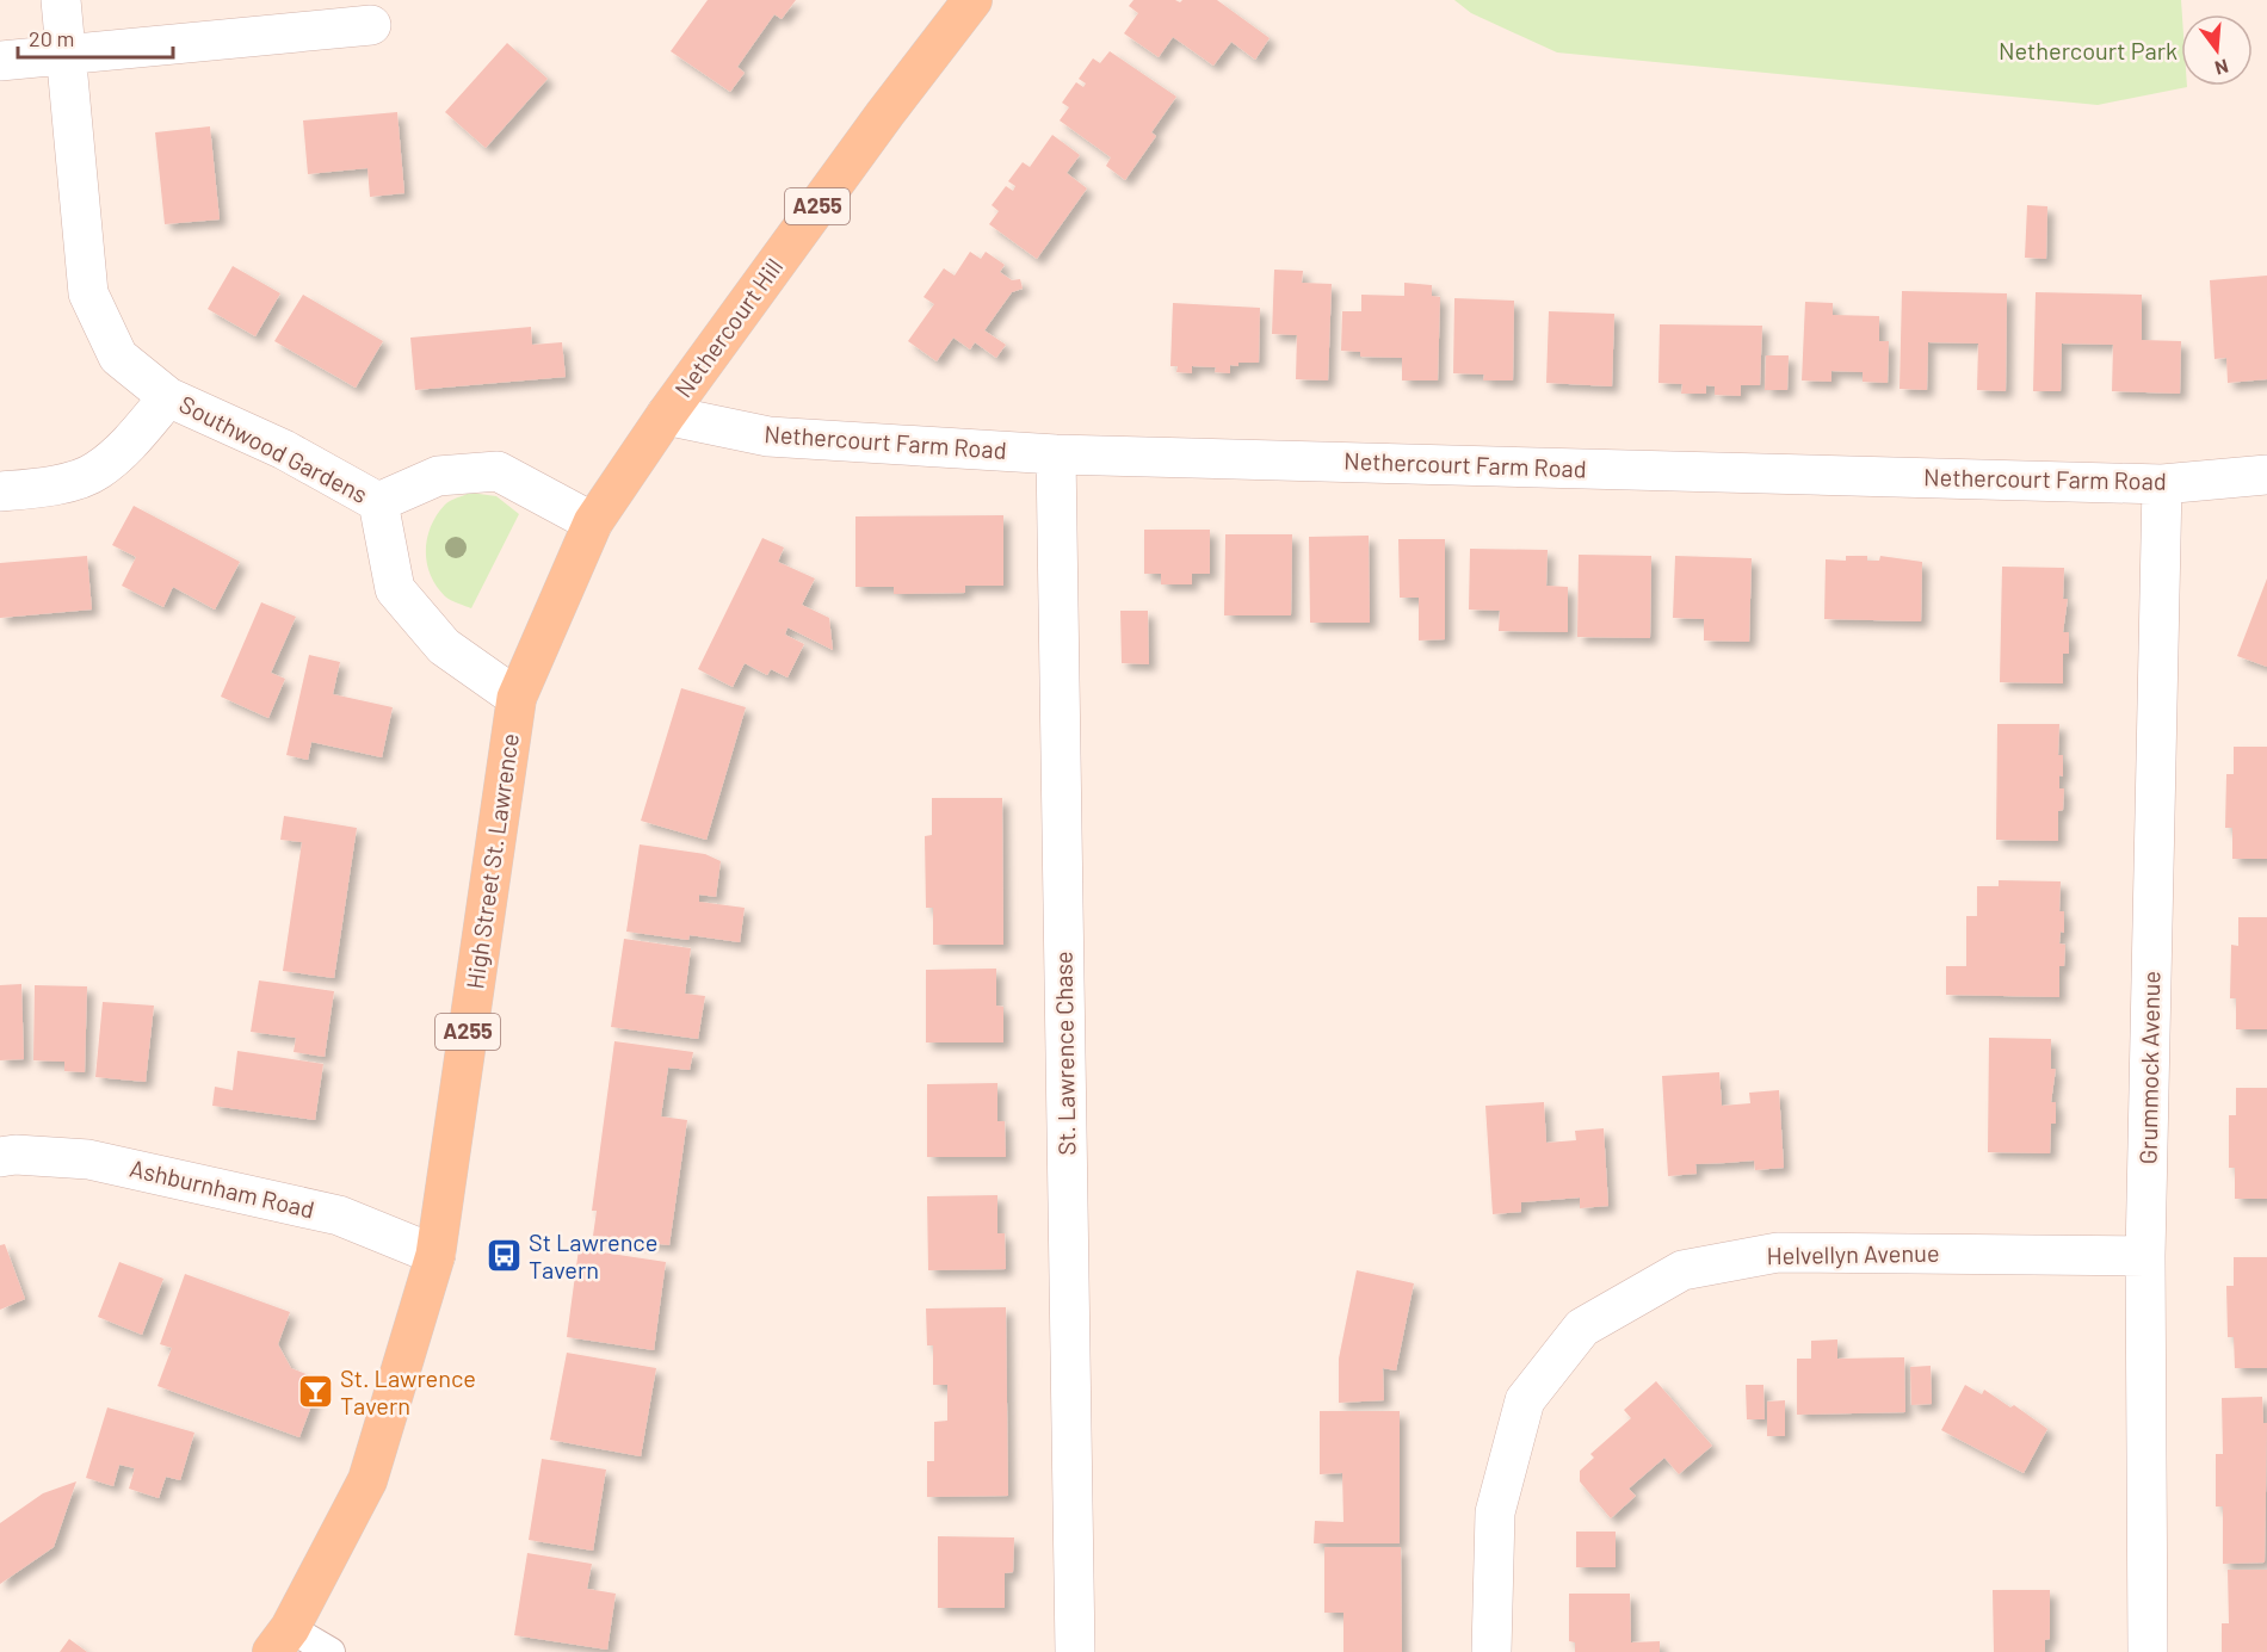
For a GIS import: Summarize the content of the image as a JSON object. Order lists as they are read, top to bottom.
{
  "streets": {
    "main road": ["A255", "Nethercourt Hill", "High Street St. Lawrence"],
    "street": [
      "Nethercourt Farm Road",
      "Southwood Gardens",
      "St. Lawrence Chase",
      "Grummock Avenue",
      "Ashburnham Road",
      "Helvellyn Avenue"
    ]
  },
  "crossings": [
    ["Nethercourt Hill", "Nethercourt Farm Road"],
    ["Nethercourt Hill", "High Street St. Lawrence"],
    ["Nethercourt Farm Road", "High Street St. Lawrence"],
    ["Nethercourt Farm Road", "St. Lawrence Chase"],
    ["Nethercourt Farm Road", "Grummock Avenue"],
    ["Southwood Gardens", "High Street St. Lawrence"],
    ["High Street St. Lawrence", "Ashburnham Road"],
    ["Grummock Avenue", "Helvellyn Avenue"]
  ],
  "parks": ["Nethercourt Park"],
  "places": {
    "bus stop": ["St Lawrence Tavern"],
    "bar": ["St. Lawrence Tavern"]
  },
  "scale_bar": "20 m",
  "north": "bottom"
}
